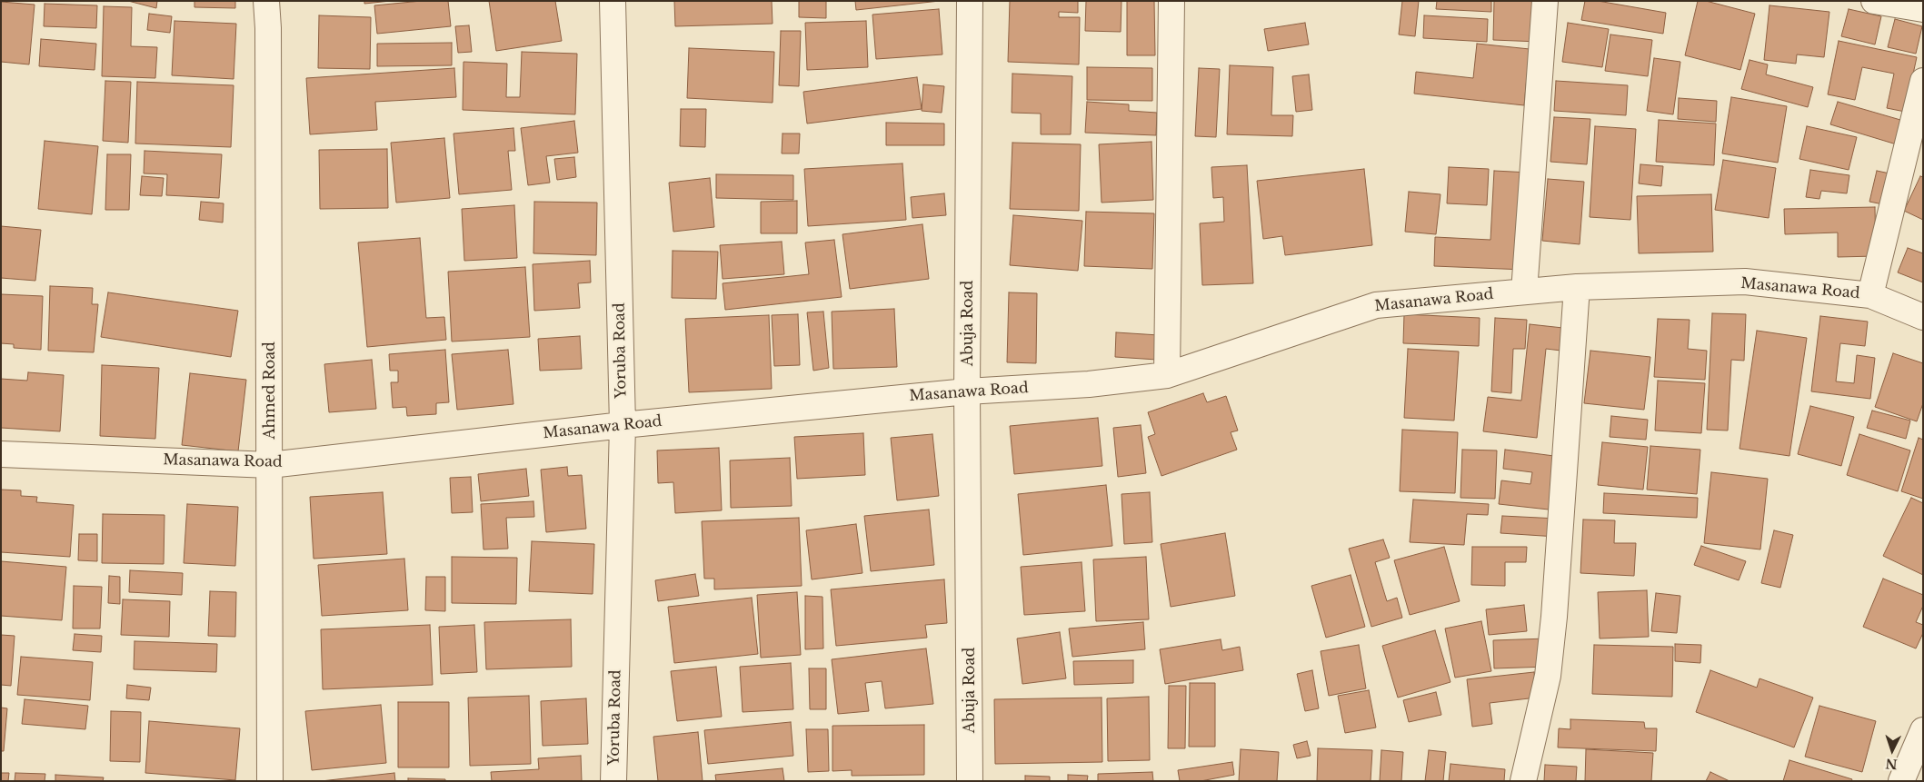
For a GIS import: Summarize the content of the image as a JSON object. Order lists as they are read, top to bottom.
{
  "streets": {
    "street": [
      "Masanawa Road",
      "Abuja Road",
      "Yoruba Road",
      "Ahmed Road"
    ]
  },
  "crossings": [
    ["Masanawa Road", "Abuja Road"],
    ["Masanawa Road", "Yoruba Road"],
    ["Masanawa Road", "Ahmed Road"]
  ],
  "north": "bottom"
}
